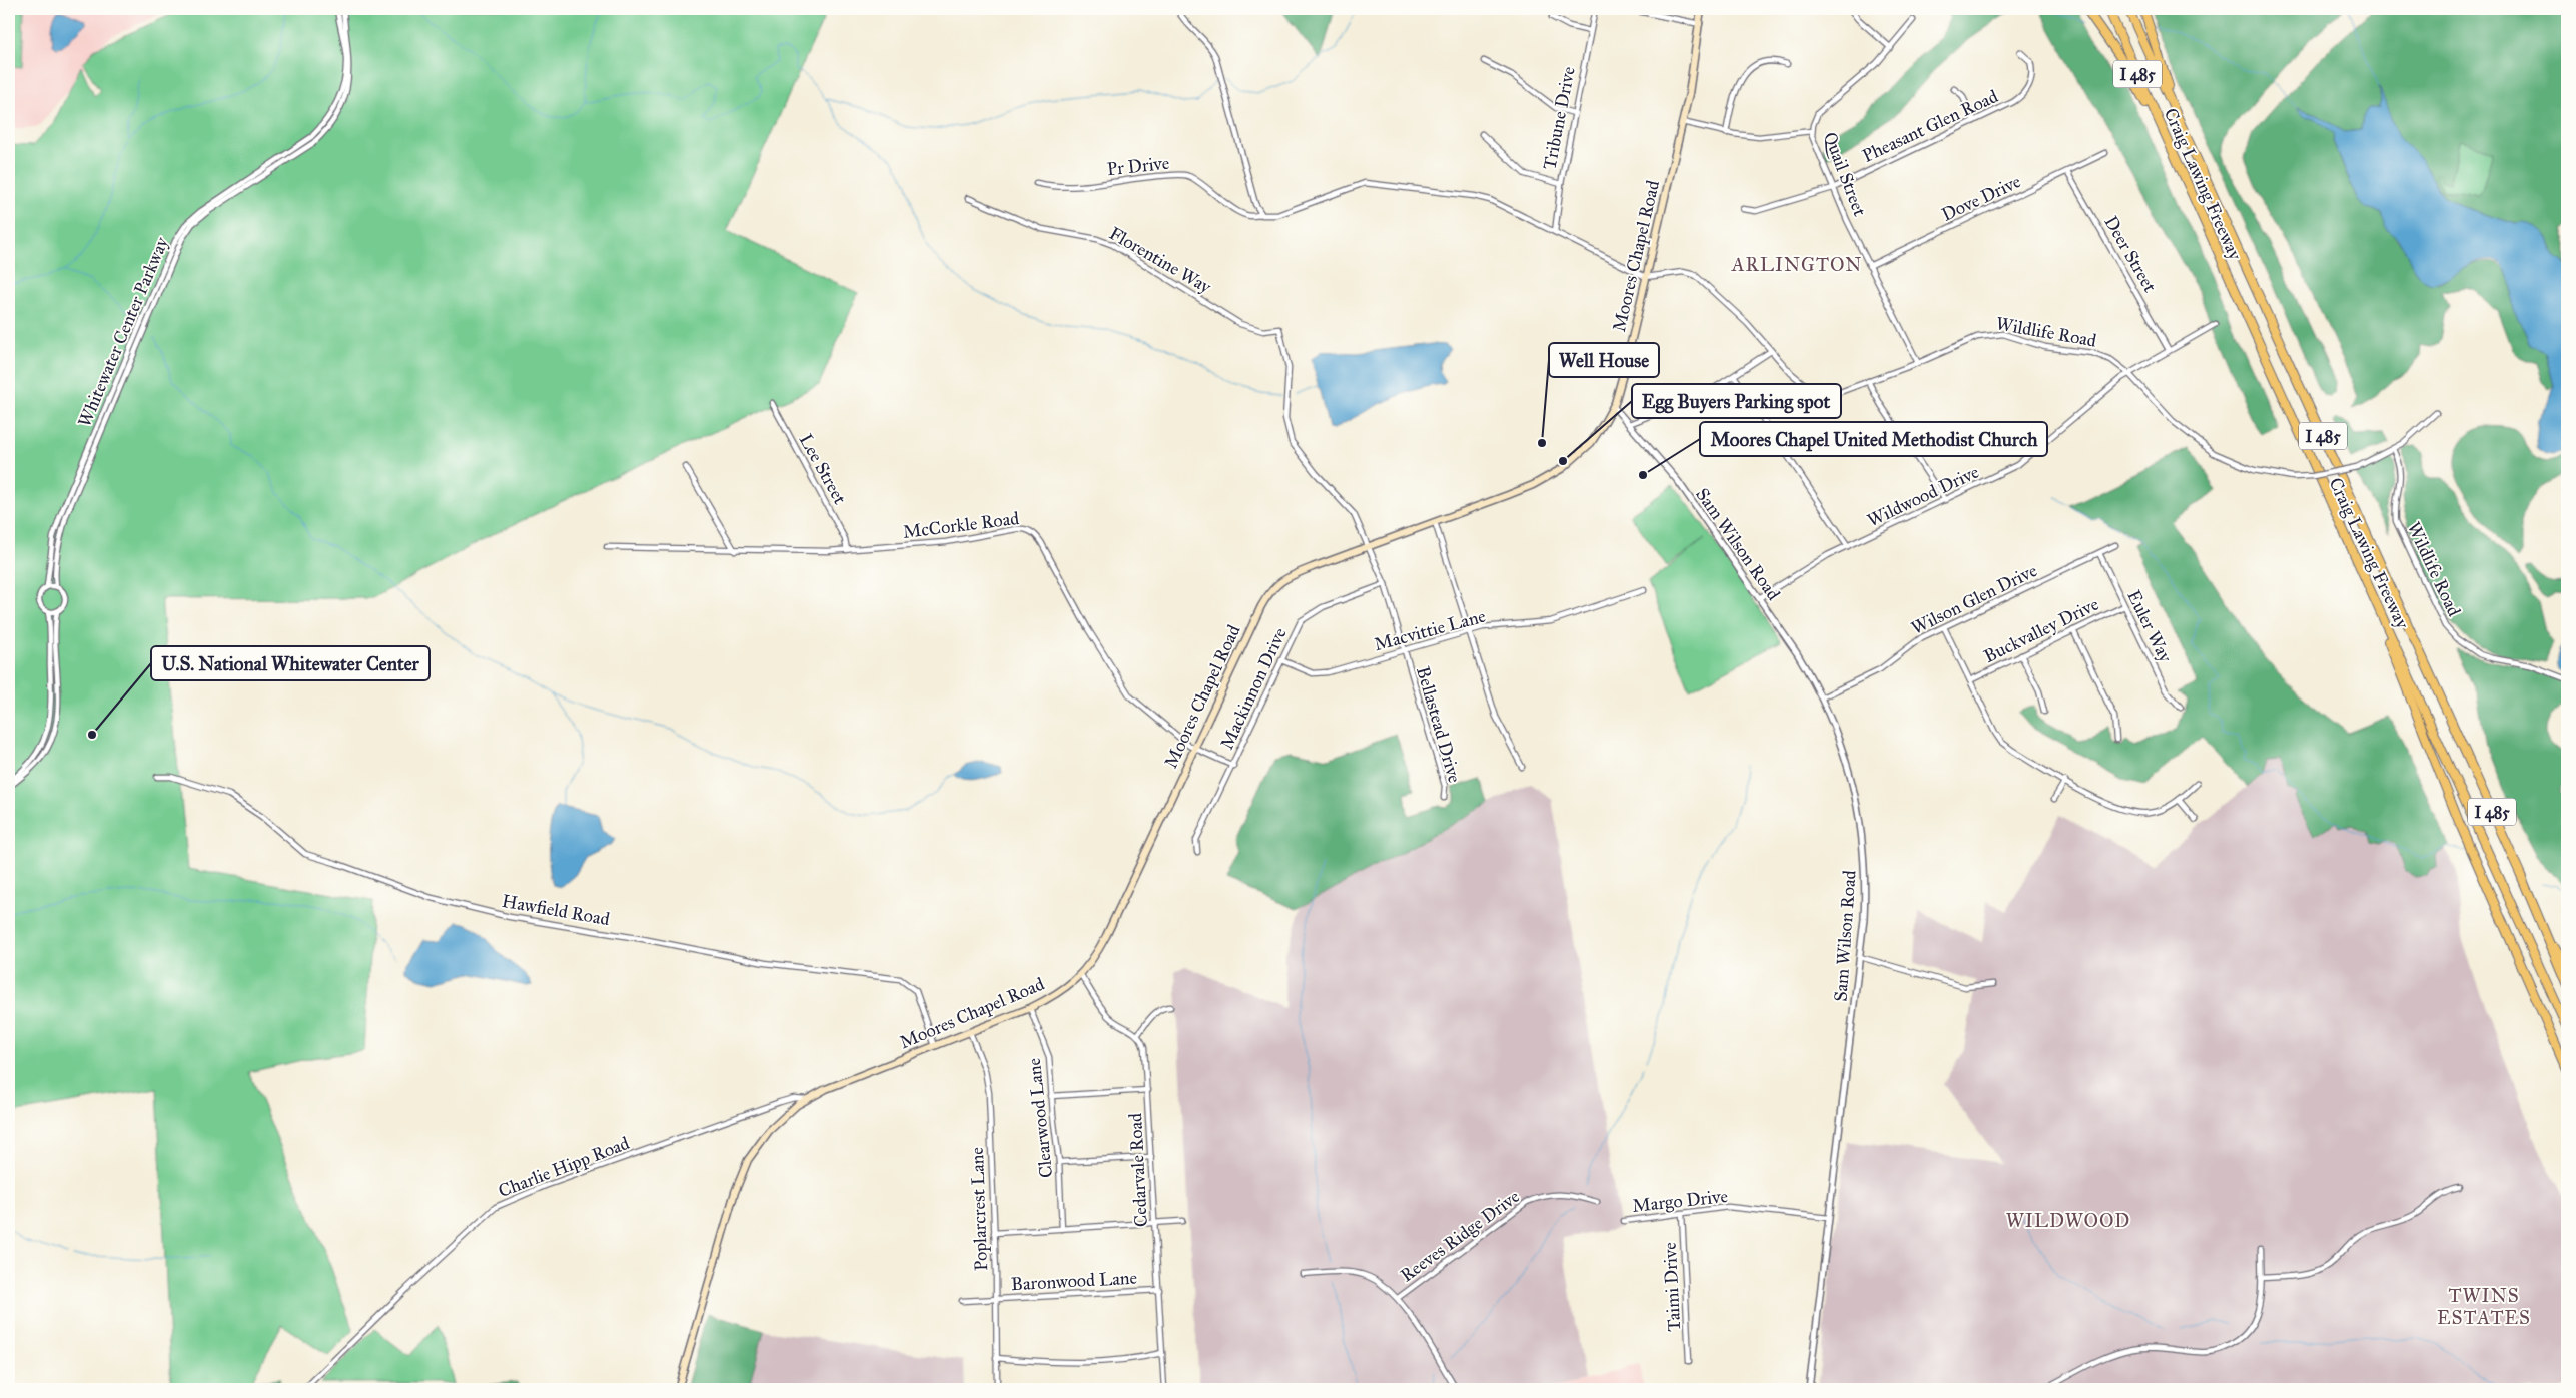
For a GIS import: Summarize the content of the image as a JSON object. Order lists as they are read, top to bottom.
{
  "streets": {
    "highway": ["I 485", "Craig Lawing Freeway"],
    "main road": ["Moores Chapel Road"],
    "street": [
      "Tribune Drive",
      "Pheasant Glen Road",
      "Pr Drive",
      "Quail Street",
      "Dove Drive",
      "Deer Street",
      "Florentine Way",
      "Whitewater Center Parkway",
      "Wildlife Road",
      "Lee Street",
      "Wildwood Drive",
      "McCorkle Road",
      "Sam Wilson Road",
      "Wilson Glen Drive",
      "Euler Way",
      "Macvittie Lane",
      "Buckvalley Drive",
      "Mackinnon Drive",
      "Bellastead Drive",
      "Hawfield Road",
      "Clearwood Lane",
      "Charlie Hipp Road",
      "Cedarvale Road",
      "Margo Drive",
      "Poplarcrest Lane",
      "Reeves Ridge Drive",
      "Baronwood Lane",
      "Taimi Drive"
    ]
  },
  "crossings": [
    ["Tribune Drive", "Pr Drive"],
    ["Pheasant Glen Road", "Quail Street"],
    ["Pr Drive", "Moores Chapel Road"],
    ["Pr Drive", "Wildlife Road"],
    ["Quail Street", "Dove Drive"],
    ["Quail Street", "Wildlife Road"],
    ["Dove Drive", "Deer Street"],
    ["Deer Street", "Wildwood Drive"],
    ["Moores Chapel Road", "Wildlife Road"],
    ["Moores Chapel Road", "McCorkle Road"],
    ["Moores Chapel Road", "Sam Wilson Road"],
    ["Moores Chapel Road", "Bellastead Drive"],
    ["Moores Chapel Road", "Hawfield Road"],
    ["Moores Chapel Road", "Clearwood Lane"],
    ["Moores Chapel Road", "Charlie Hipp Road"],
    ["Moores Chapel Road", "Poplarcrest Lane"],
    ["Florentine Way", "Bellastead Drive"],
    ["Wildlife Road", "Wildwood Drive"],
    ["Lee Street", "McCorkle Road"],
    ["Wildwood Drive", "Sam Wilson Road"],
    ["McCorkle Road", "Mackinnon Drive"],
    ["Sam Wilson Road", "Wilson Glen Drive"],
    ["Sam Wilson Road", "Margo Drive"],
    ["Wilson Glen Drive", "Euler Way"],
    ["Euler Way", "Buckvalley Drive"],
    ["Macvittie Lane", "Mackinnon Drive"],
    ["Macvittie Lane", "Bellastead Drive"],
    ["Mackinnon Drive", "Bellastead Drive"],
    ["Cedarvale Road", "Baronwood Lane"],
    ["Margo Drive", "Taimi Drive"],
    ["Poplarcrest Lane", "Baronwood Lane"]
  ],
  "districts": ["ARLINGTON", "WILDWOOD", "TWINS ESTATES"],
  "places": [
    "Well House",
    "Egg Buyers Parking spot",
    "Moores Chapel United Methodist Church",
    "U.S. National Whitewater Center"
  ]
}
